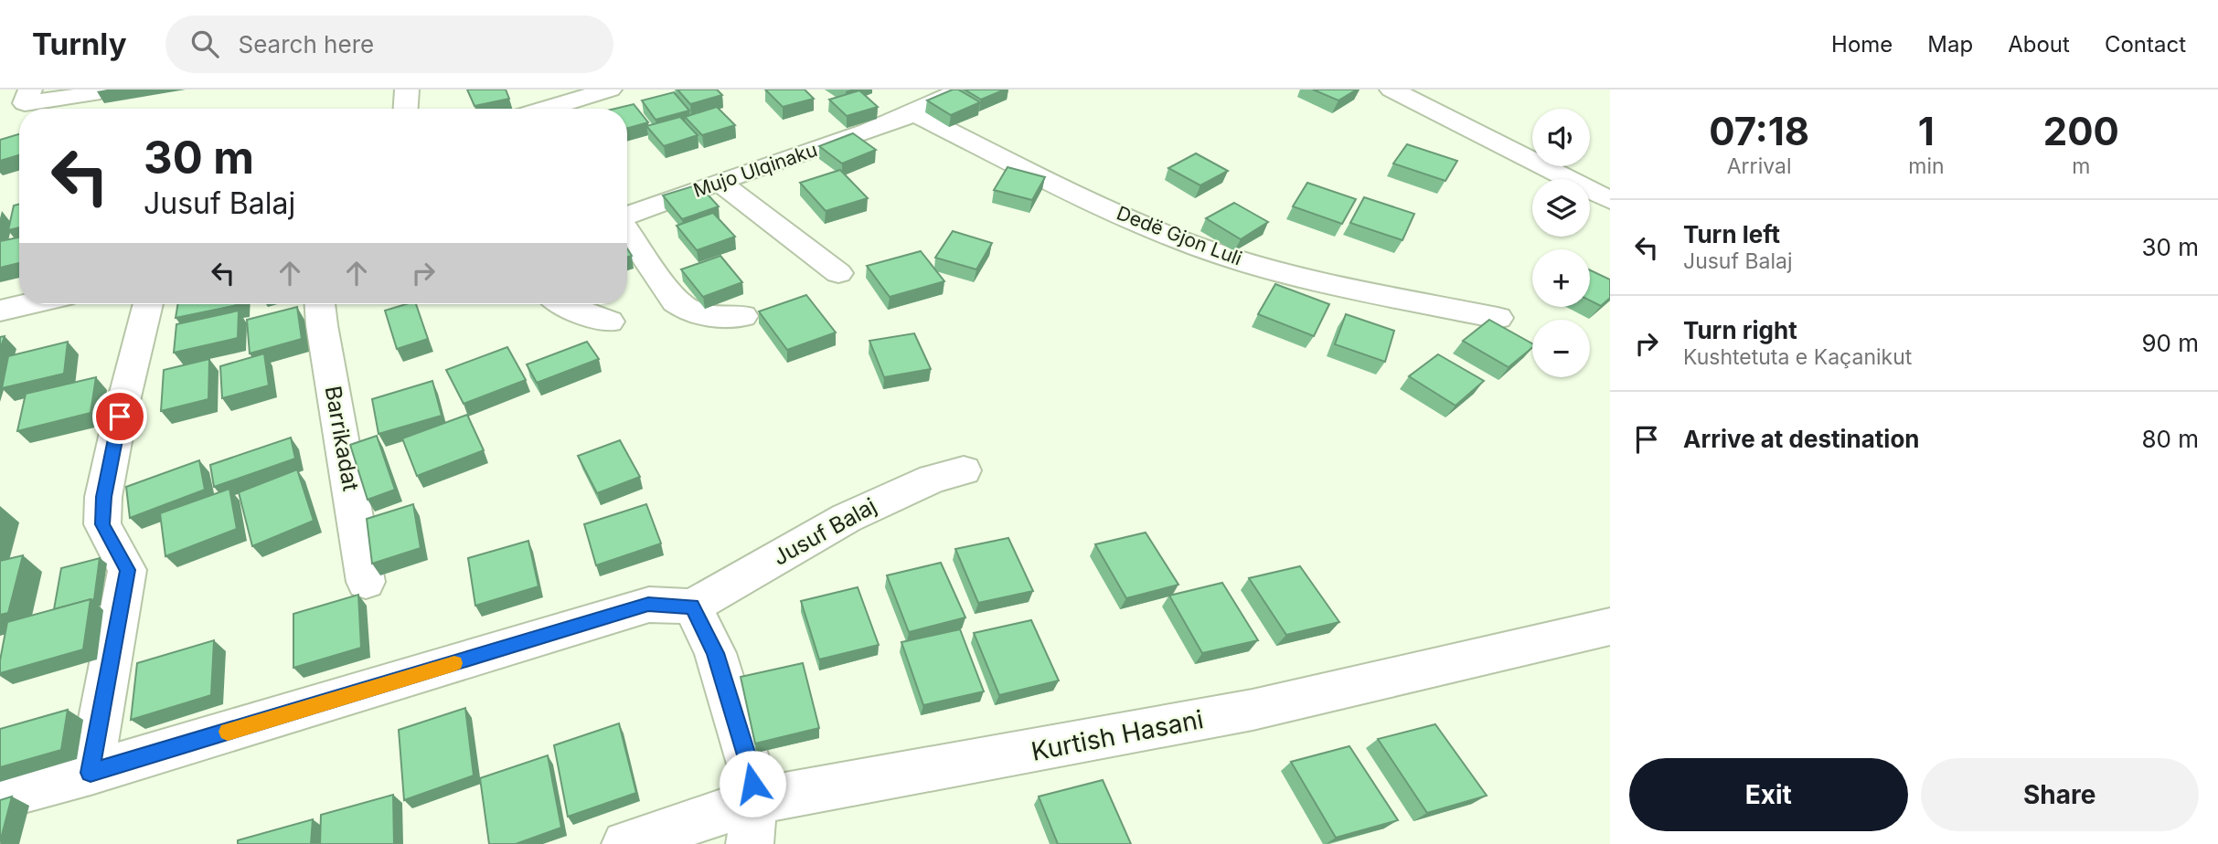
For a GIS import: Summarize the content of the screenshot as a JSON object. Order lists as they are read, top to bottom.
{
  "streets": {
    "street": [
      "Mujo Ulqinaku",
      "Dedë Gjon Luli",
      "Barrikadat",
      "Jusuf Balaj",
      "Kurtish Hasani"
    ]
  },
  "crossings": [
    ["Mujo Ulqinaku", "Dedë Gjon Luli"]
  ],
  "page": {
    "header": "Turnly",
    "search": "Search here",
    "nav": [
      "Home",
      "Map",
      "About",
      "Contact"
    ],
    "eta": [
      "07:18",
      "Arrival",
      "1",
      "min",
      "200",
      "m"
    ],
    "map_buttons": ["+", "−"],
    "turn": ["30 m", "Jusuf Balaj"],
    "list": [
      {
        "name": "Turn left",
        "note": "Jusuf Balaj",
        "value": "30 m"
      },
      {
        "name": "Turn right",
        "note": "Kushtetuta e Kaçanikut",
        "value": "90 m"
      },
      {
        "name": "Arrive at destination",
        "value": "80 m"
      }
    ],
    "buttons": ["Exit", "Share"]
  }
}
